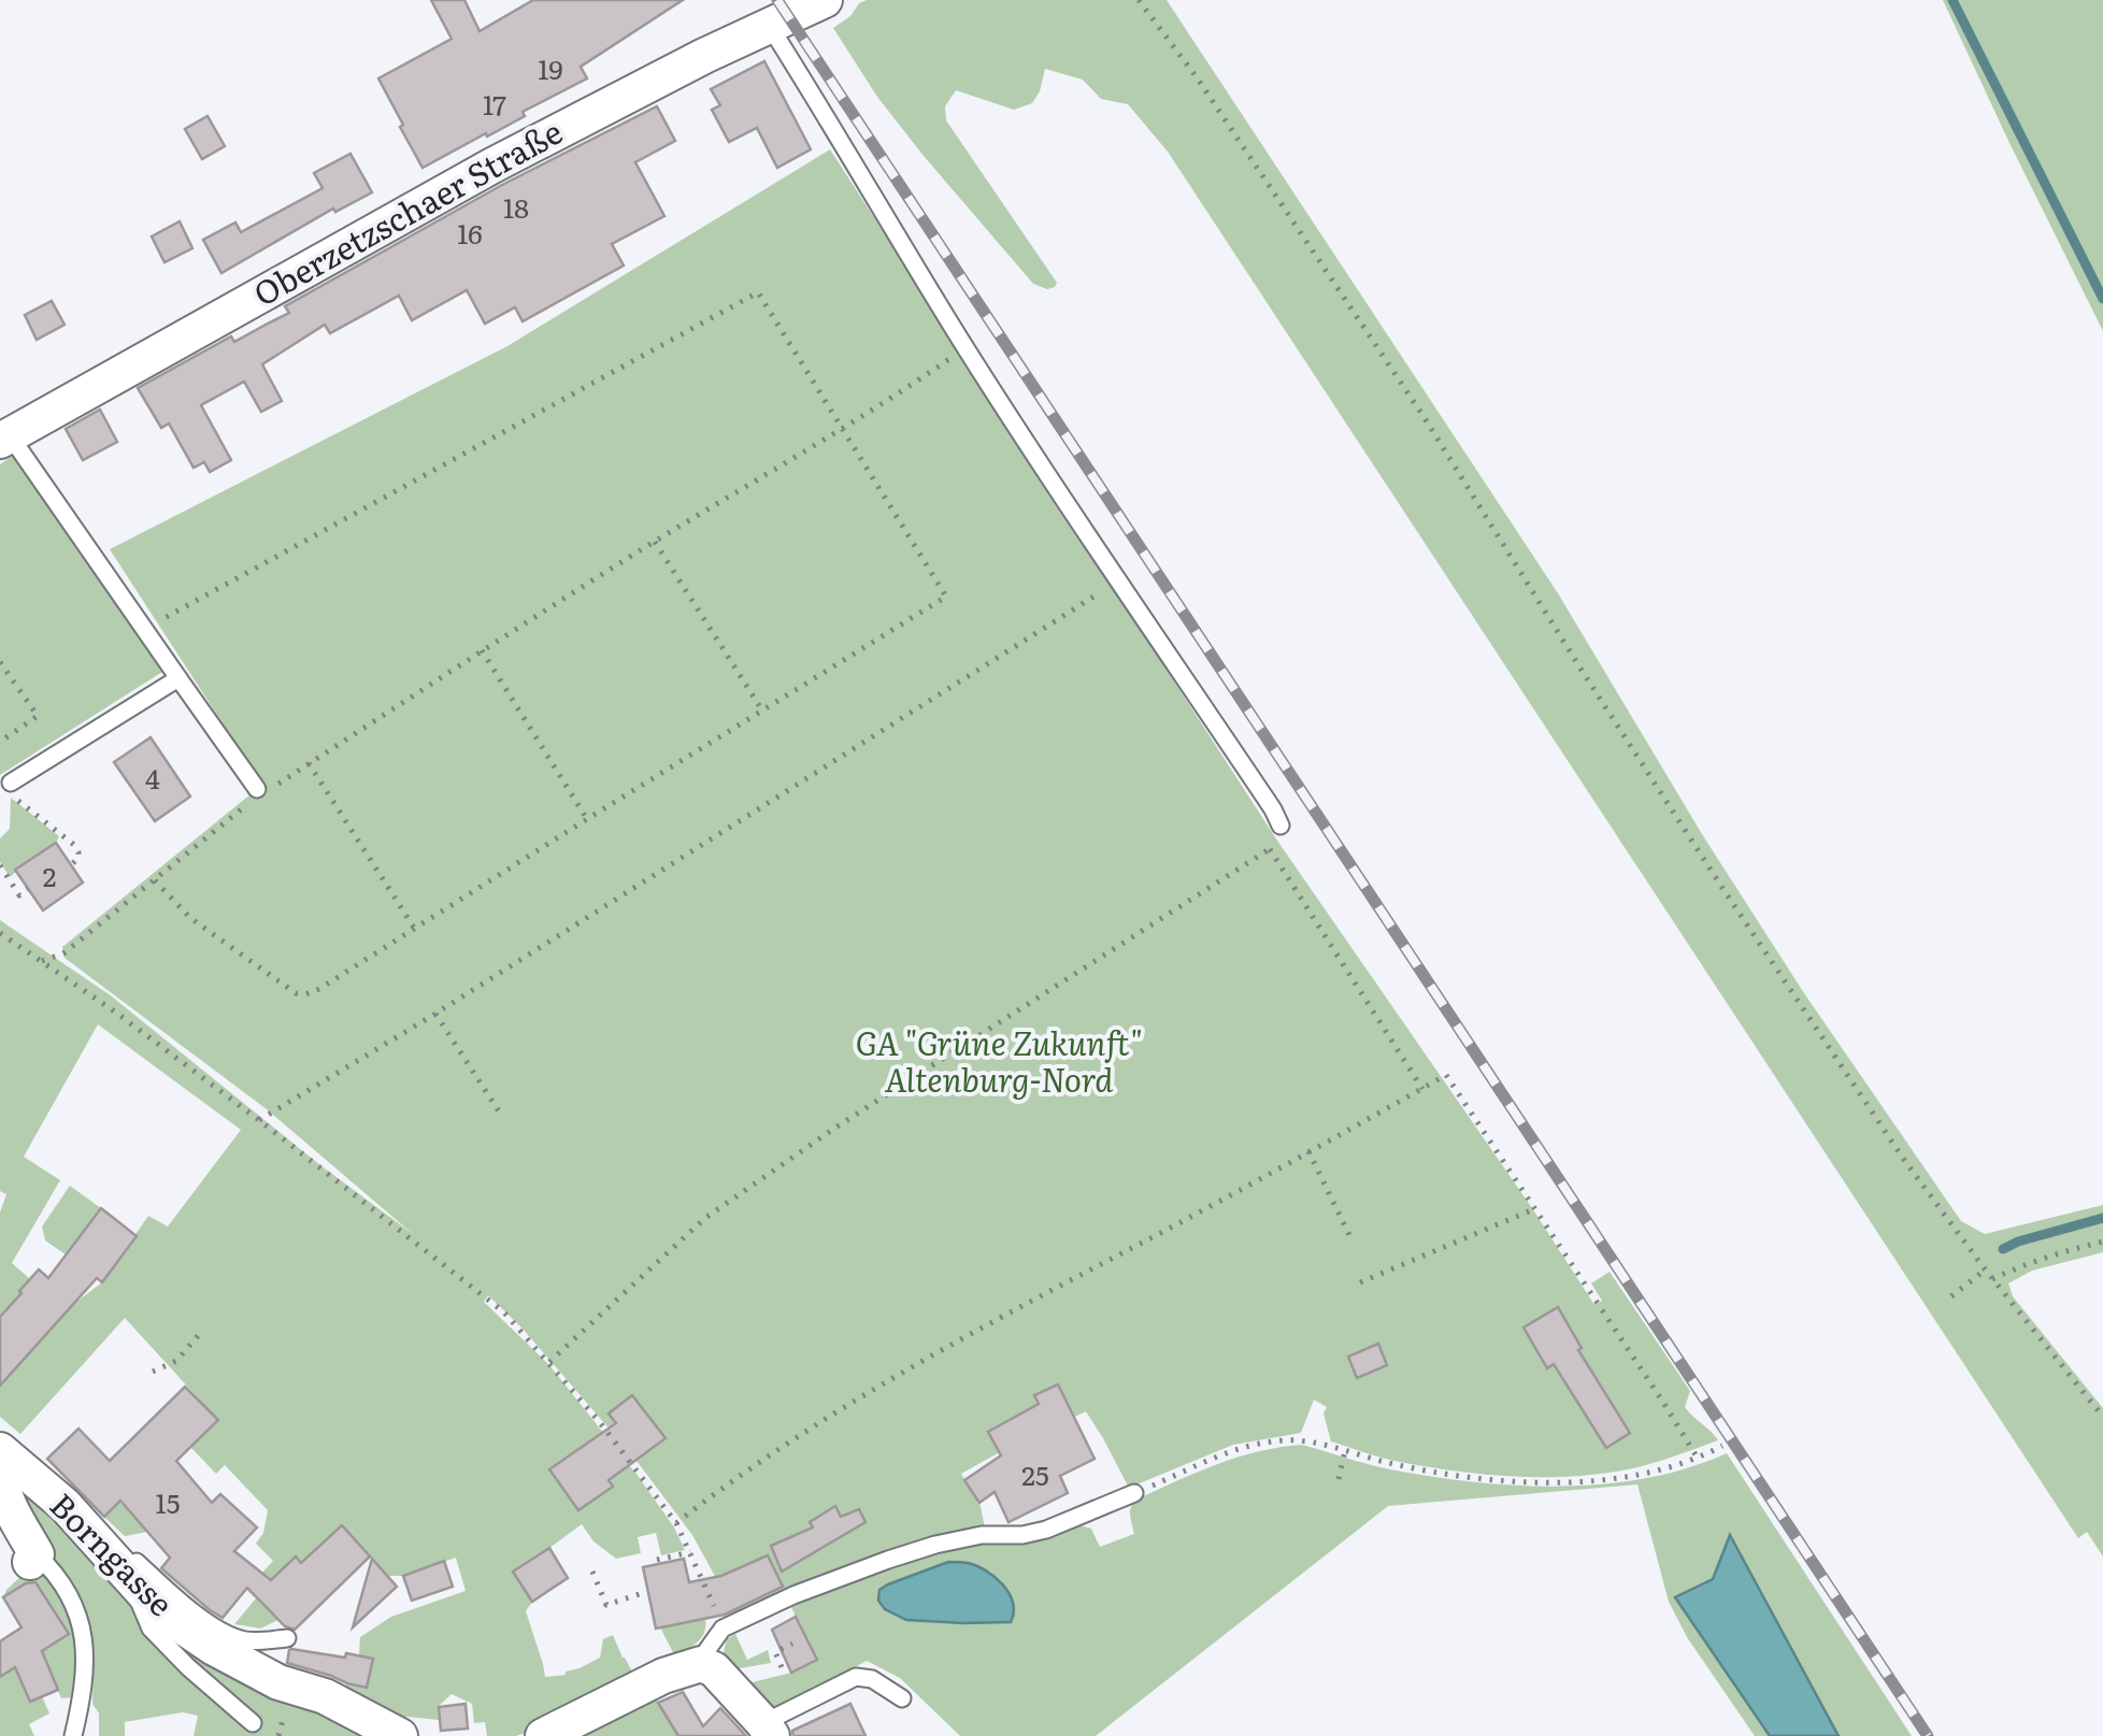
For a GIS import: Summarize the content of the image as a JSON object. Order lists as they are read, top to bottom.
{
  "streets": {
    "street": ["Oberzetzschaer Straße", "Borngasse"]
  },
  "parks": ["GA \"Grüne Zukunft\" Altenburg-Nord"],
  "house_numbers": [
    "19",
    "17",
    "18",
    "16",
    "4",
    "2",
    "25",
    "15"
  ]
}
